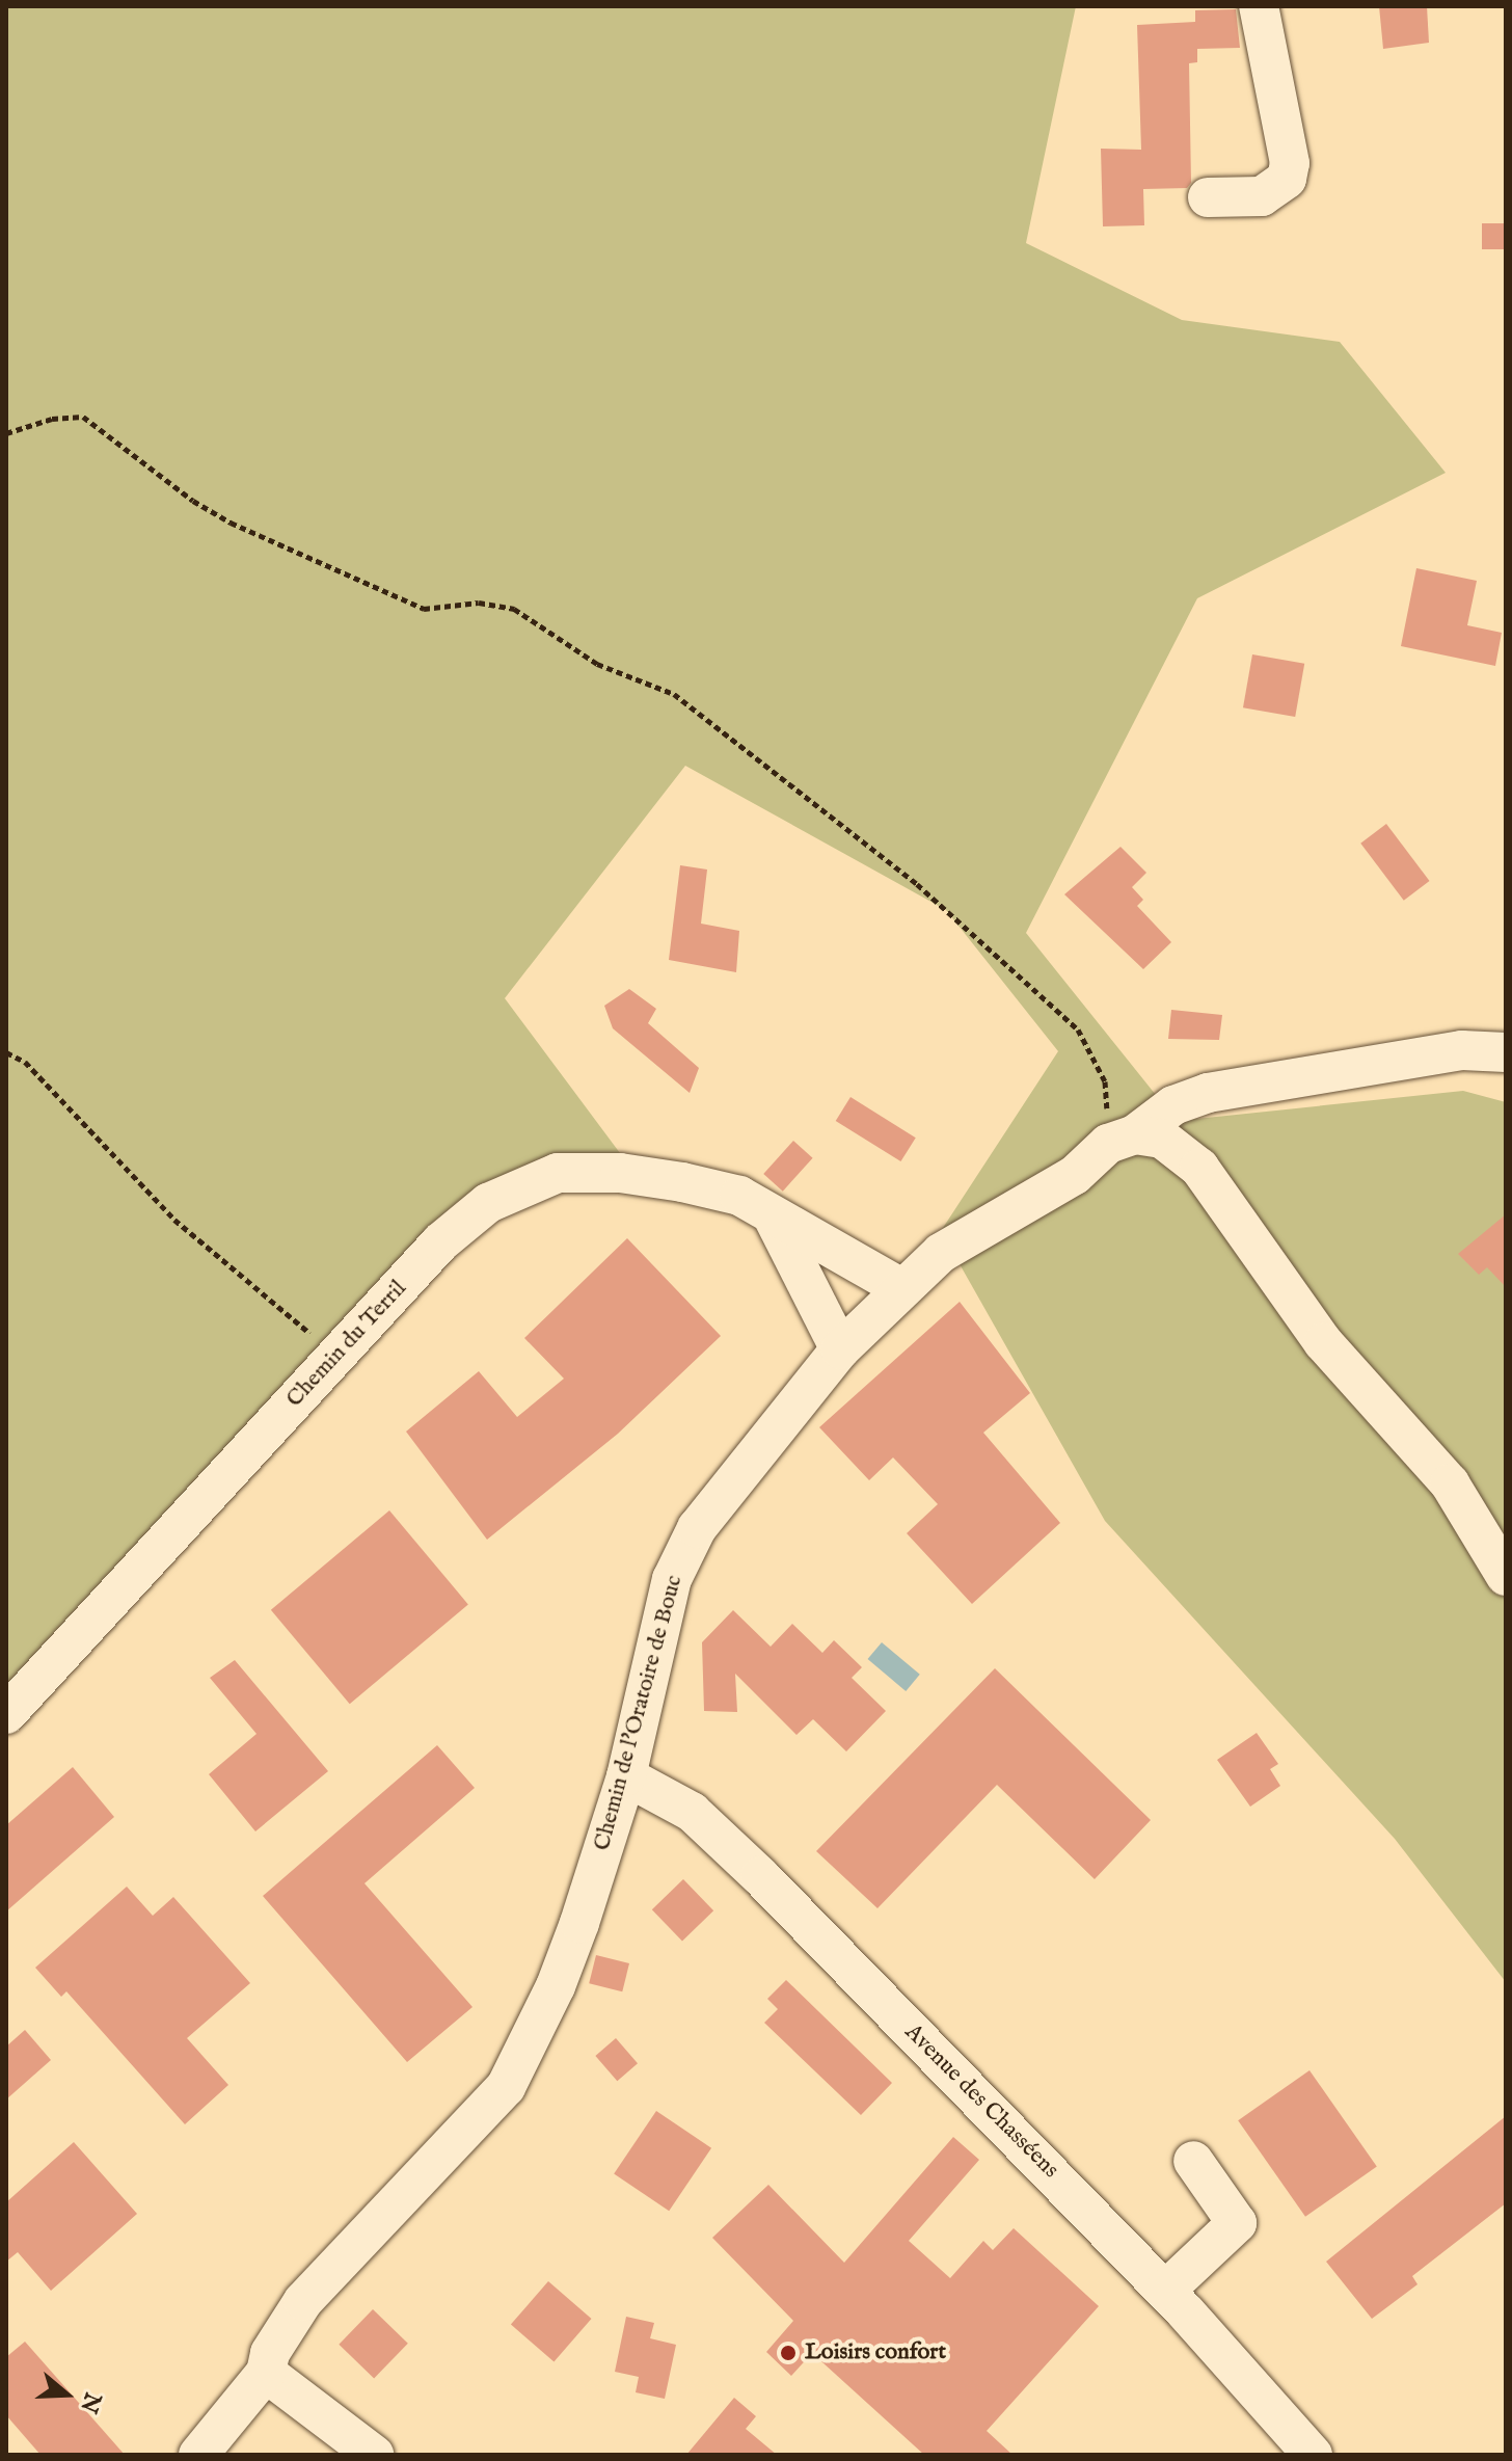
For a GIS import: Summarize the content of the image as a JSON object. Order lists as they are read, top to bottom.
{
  "streets": {
    "street": ["Chemin du Terril", "Chemin de l'Oratoire de Bouc", "Avenue des Chasséens"]
  },
  "crossings": [
    ["Chemin du Terril", "Chemin de l'Oratoire de Bouc"],
    ["Chemin de l'Oratoire de Bouc", "Avenue des Chasséens"]
  ],
  "places": ["Loisirs confort"],
  "north": "right"
}
